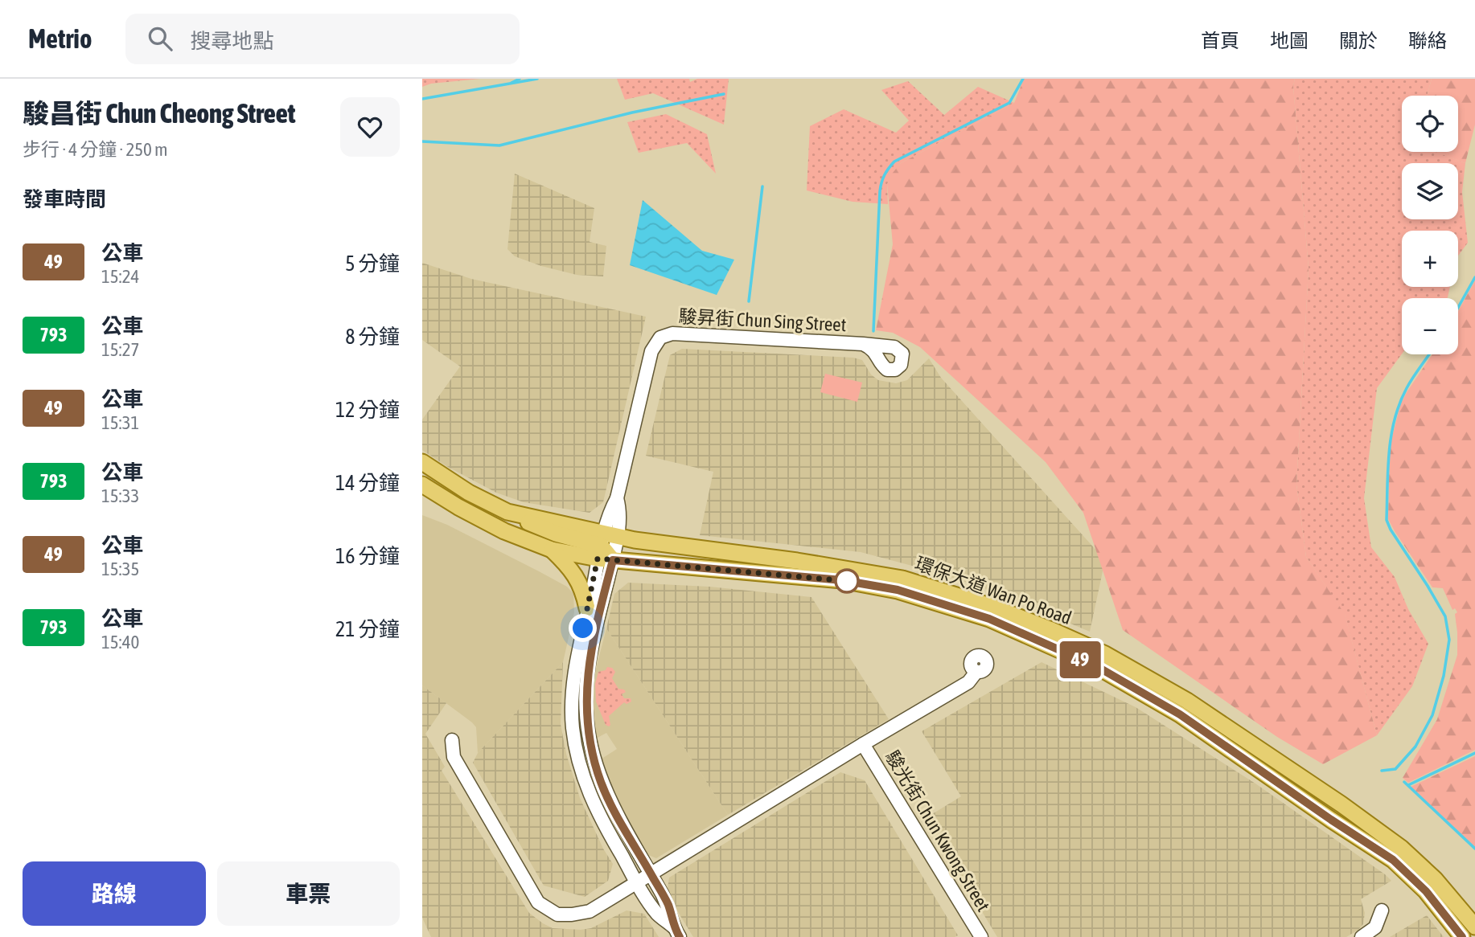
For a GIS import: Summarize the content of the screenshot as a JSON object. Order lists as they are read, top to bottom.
{
  "streets": {
    "main road": ["環保大道 Wan Po Road"],
    "street": ["駿昇街 Chun Sing Street", "駿光街 Chun Kwong Street"]
  },
  "crossings": [
    ["駿昇街 Chun Sing Street", "環保大道 Wan Po Road"]
  ],
  "lines": ["bus line 49"],
  "page": {
    "header": "Metrio",
    "search": "搜尋地點",
    "nav": [
      "首頁",
      "地圖",
      "關於",
      "聯絡"
    ],
    "heading": [
      ["駿昌街 Chun Cheong Street", "步行 · 4 分鐘 · 250 m"],
      "發車時間"
    ],
    "on_map": "49",
    "map_buttons": ["+", "−"],
    "list": [
      {
        "mark": "49",
        "name": "公車",
        "note": "15:24",
        "value": "5 分鐘"
      },
      {
        "mark": "793",
        "name": "公車",
        "note": "15:27",
        "value": "8 分鐘"
      },
      {
        "mark": "49",
        "name": "公車",
        "note": "15:31",
        "value": "12 分鐘"
      },
      {
        "mark": "793",
        "name": "公車",
        "note": "15:33",
        "value": "14 分鐘"
      },
      {
        "mark": "49",
        "name": "公車",
        "note": "15:35",
        "value": "16 分鐘"
      },
      {
        "mark": "793",
        "name": "公車",
        "note": "15:40",
        "value": "21 分鐘"
      }
    ],
    "buttons": ["路線", "車票"]
  }
}
